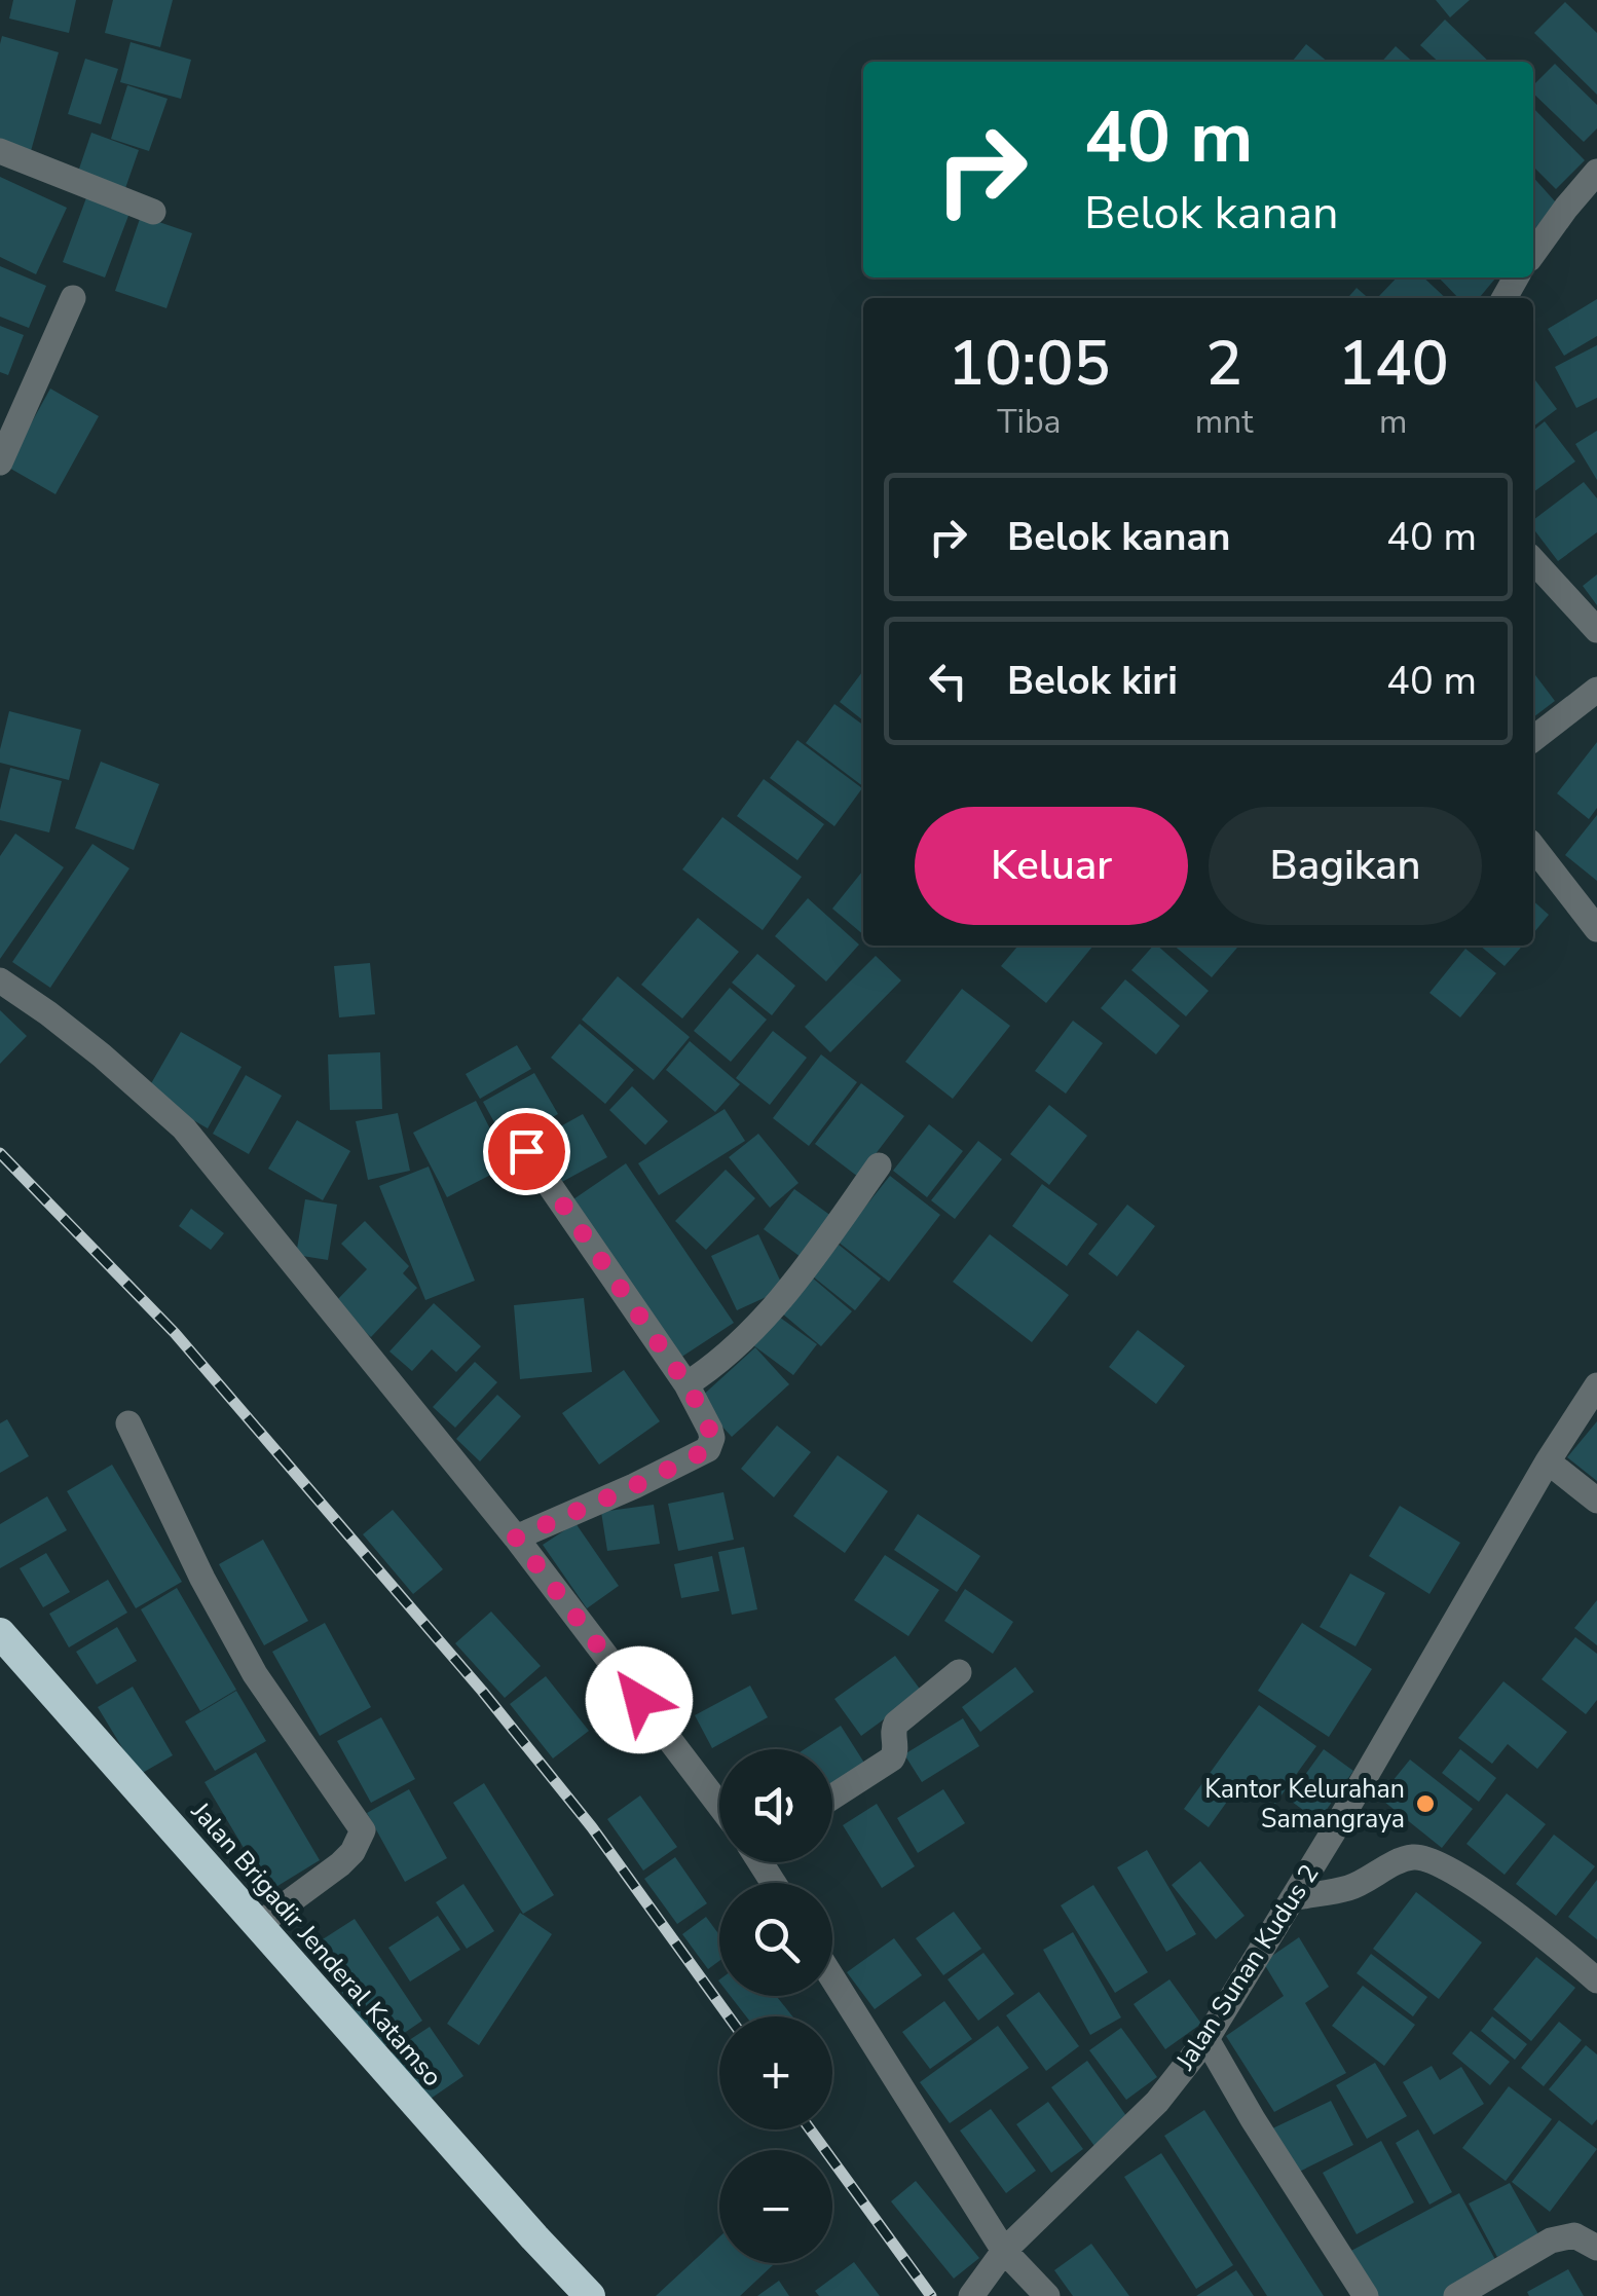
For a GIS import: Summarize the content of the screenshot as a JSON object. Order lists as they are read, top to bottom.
{
  "streets": {
    "highway": ["Jalan Brigadir Jenderal Katamso"],
    "street": ["Jalan Sunan Kudus 2"]
  },
  "places": ["Kantor Kelurahan Samangraya"],
  "page": {
    "turn": ["40 m", "Belok kanan"],
    "eta": [
      "10:05",
      "Tiba",
      "2",
      "mnt",
      "140",
      "m"
    ],
    "list": [
      {
        "name": "Belok kanan",
        "value": "40 m"
      },
      {
        "name": "Belok kiri",
        "value": "40 m"
      }
    ],
    "buttons": ["Keluar", "Bagikan"],
    "map_buttons": ["+", "−"]
  }
}
